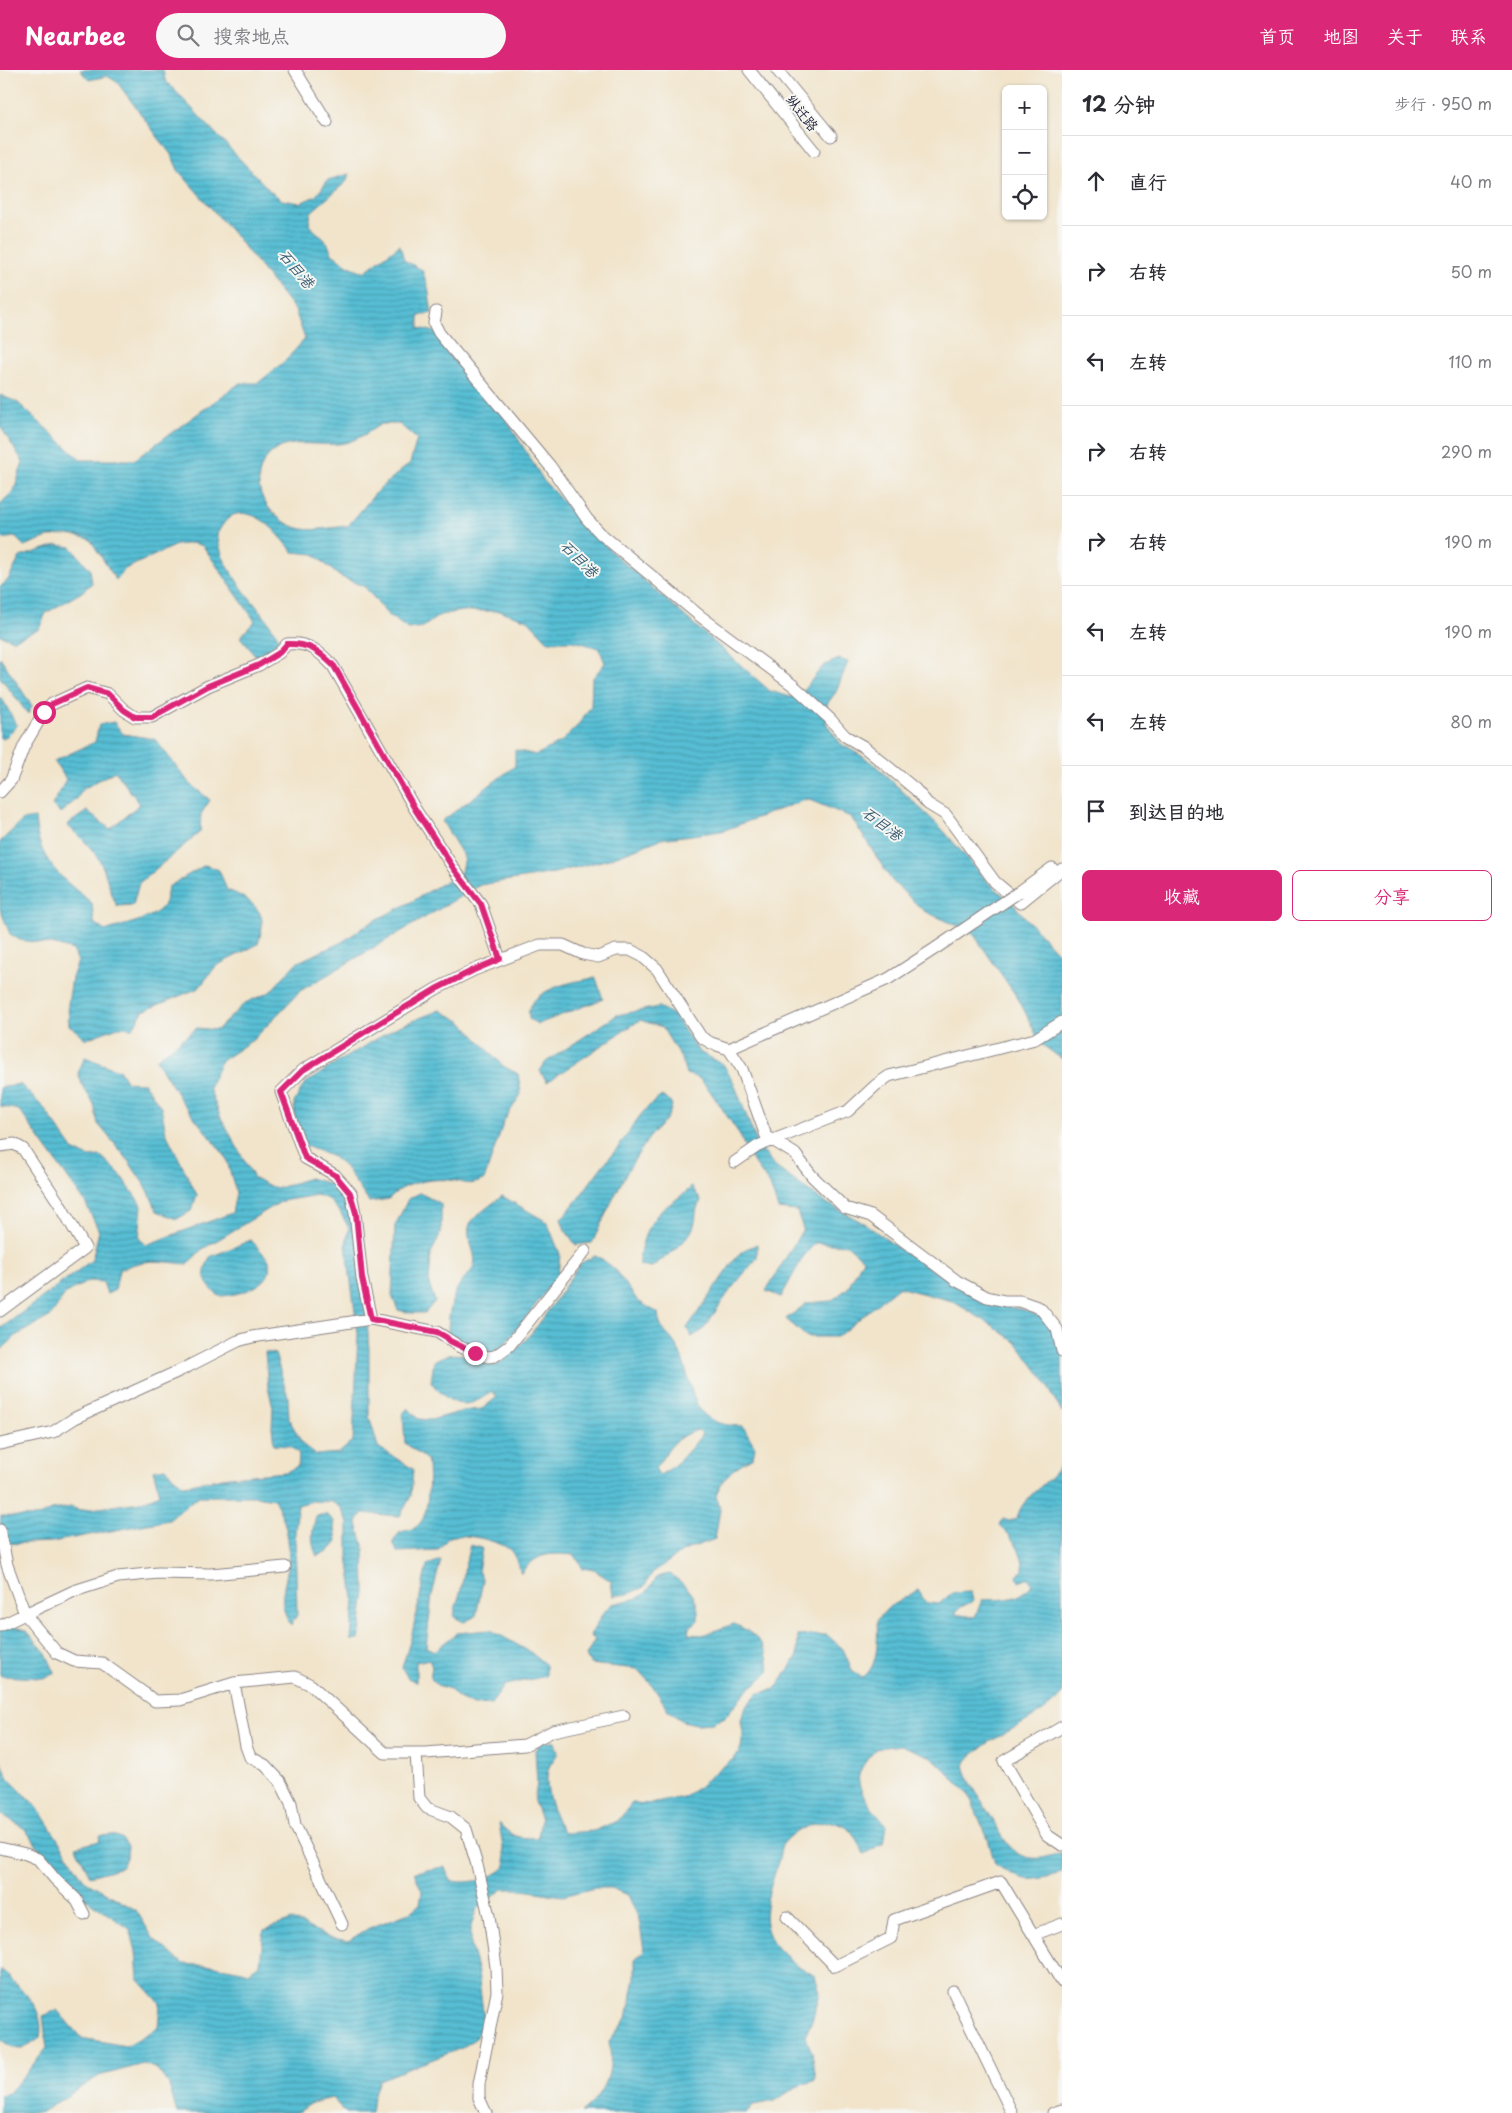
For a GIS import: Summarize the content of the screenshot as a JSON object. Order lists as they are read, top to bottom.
{
  "streets": {
    "street": ["纵迁路"]
  },
  "water": ["石目港"],
  "page": {
    "header": "Nearbee",
    "search": "搜索地点",
    "nav": [
      "首页",
      "地图",
      "关于",
      "联系"
    ],
    "heading": ["12 分钟", "步行 · 950 m"],
    "map_buttons": ["+", "−"],
    "list": [
      ["直行", "40 m"],
      ["右转", "50 m"],
      ["左转", "110 m"],
      ["右转", "290 m"],
      ["右转", "190 m"],
      ["左转", "190 m"],
      ["左转", "80 m"],
      "到达目的地"
    ],
    "buttons": ["收藏", "分享"]
  }
}
